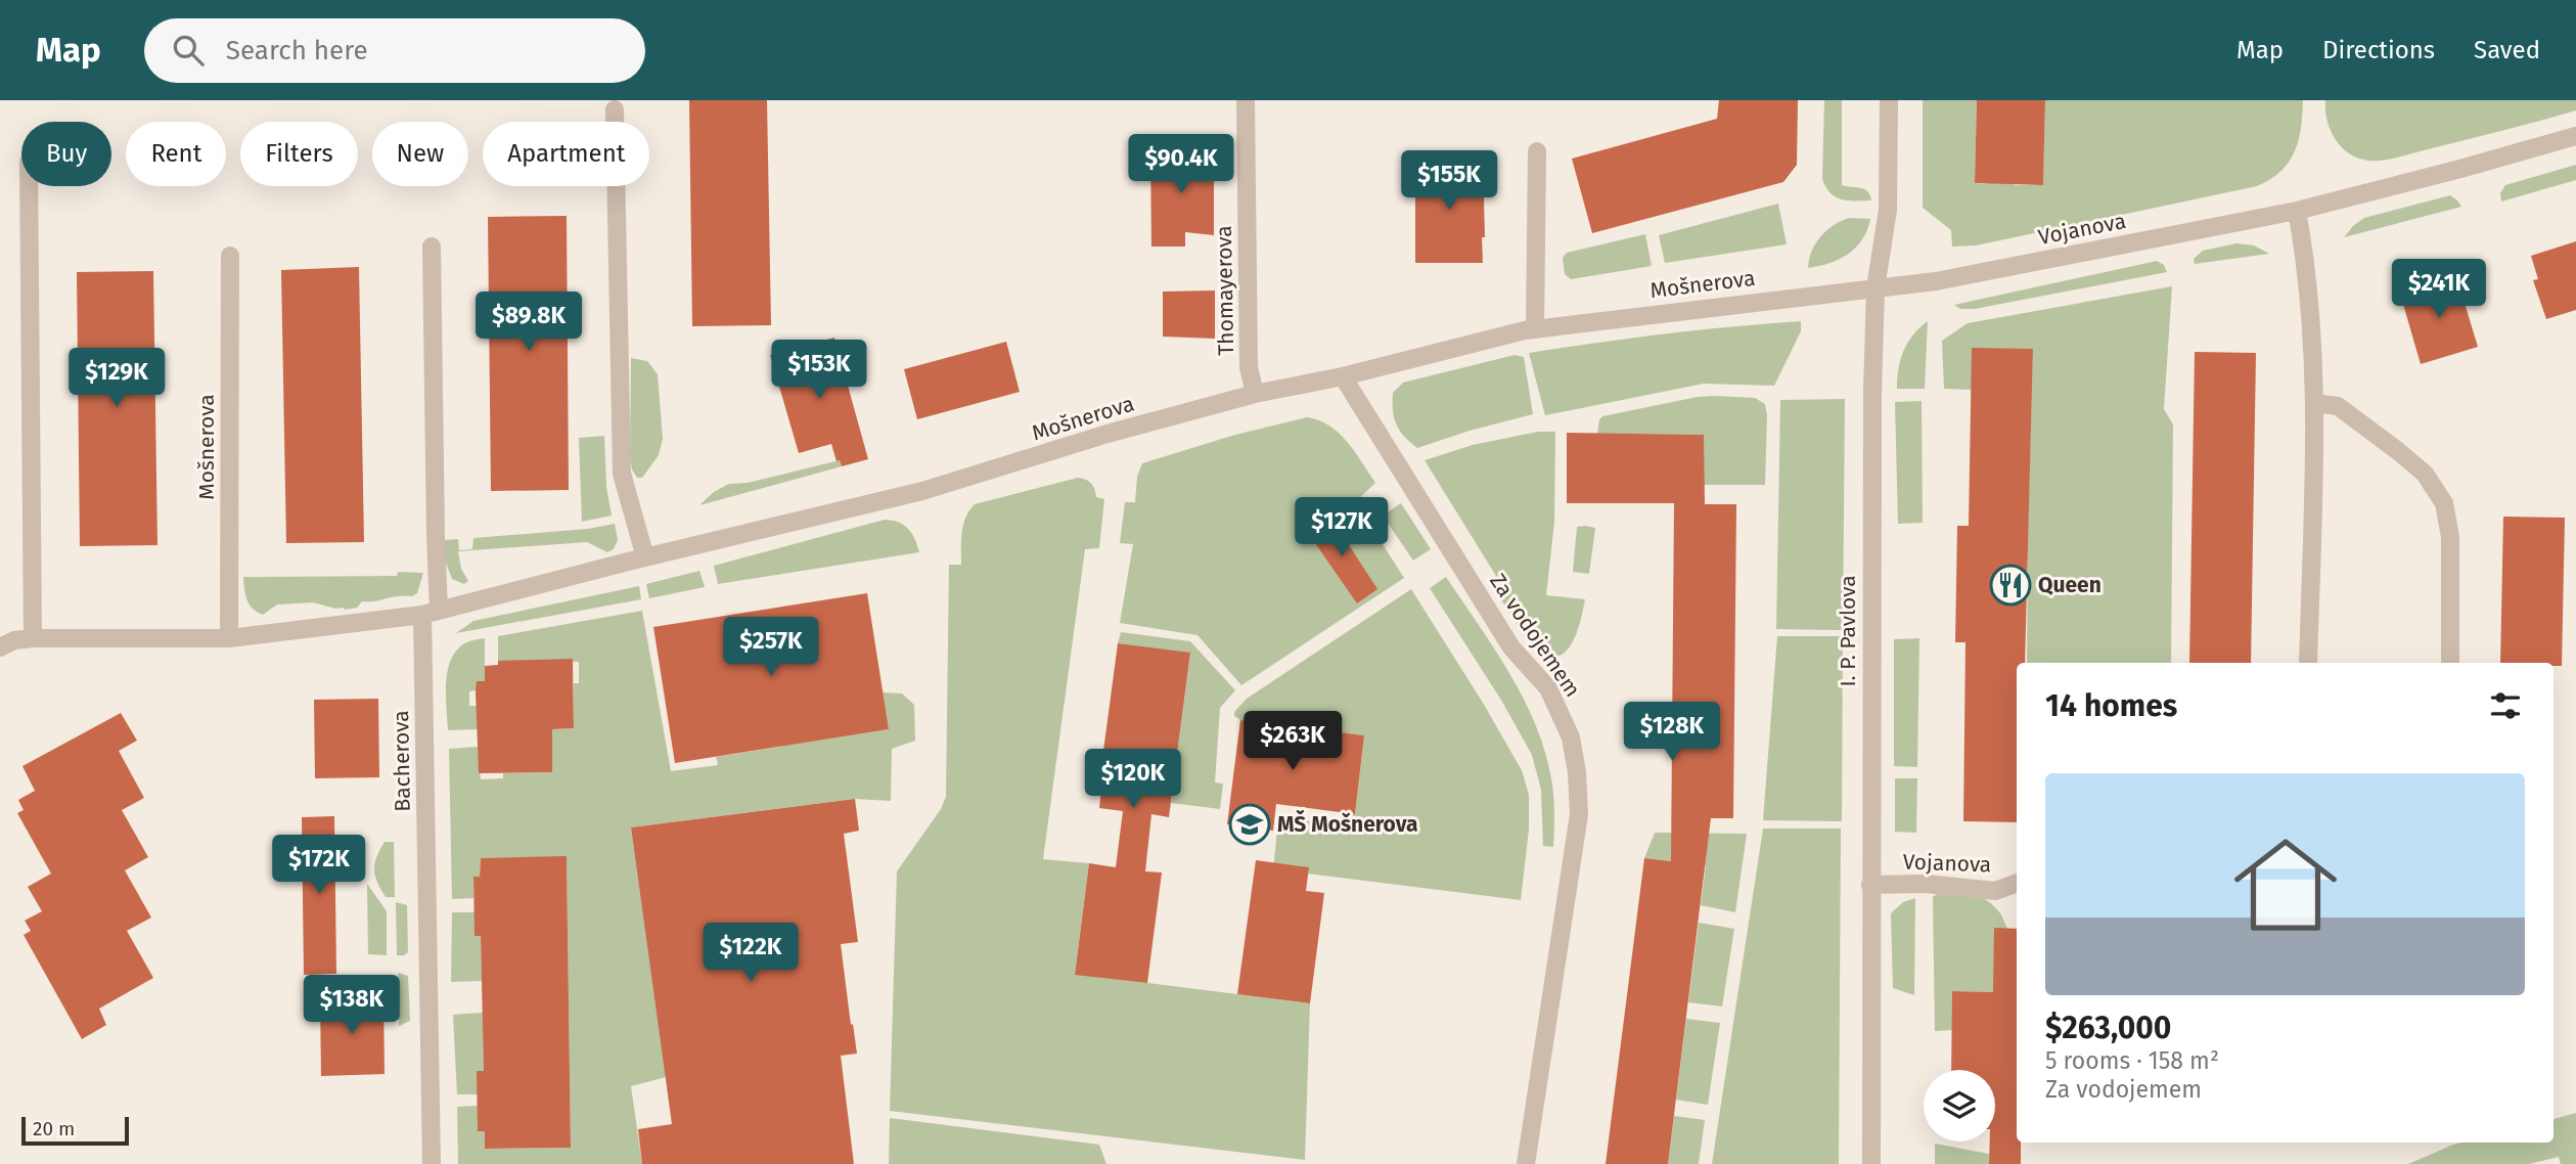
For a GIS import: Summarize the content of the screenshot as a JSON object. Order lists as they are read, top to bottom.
{
  "streets": {
    "street": [
      "Vojanova",
      "Mošnerova",
      "Thomayerova",
      "I. P. Pavlova",
      "Za vodojemem",
      "Bacherova"
    ]
  },
  "crossings": [
    ["Vojanova", "Mošnerova"],
    ["Vojanova", "I. P. Pavlova"],
    ["Mošnerova", "Thomayerova"],
    ["Mošnerova", "I. P. Pavlova"],
    ["Mošnerova", "Za vodojemem"],
    ["Mošnerova", "Bacherova"]
  ],
  "places": {
    "restaurant": ["Queen"],
    "school or university": ["MŠ Mošnerova"]
  },
  "scale_bar": "20 m",
  "page": {
    "header": "Map",
    "search": "Search here",
    "nav": ["Map", "Directions", "Saved"],
    "chip": [
      "Buy",
      "Rent",
      "Filters",
      "New",
      "Apartment"
    ],
    "price": [
      "$90.4K",
      "$155K",
      "$241K",
      "$89.8K",
      "$153K",
      "$129K",
      "$127K",
      "$257K",
      "$128K",
      "$263K",
      "$120K",
      "$172K",
      "$122K",
      "$138K"
    ],
    "heading": "14 homes",
    "list": [
      {
        "name": "$263,000",
        "note": "5 rooms · 158 m² · Za vodojemem"
      }
    ],
    "scale": "20 m"
  }
}
